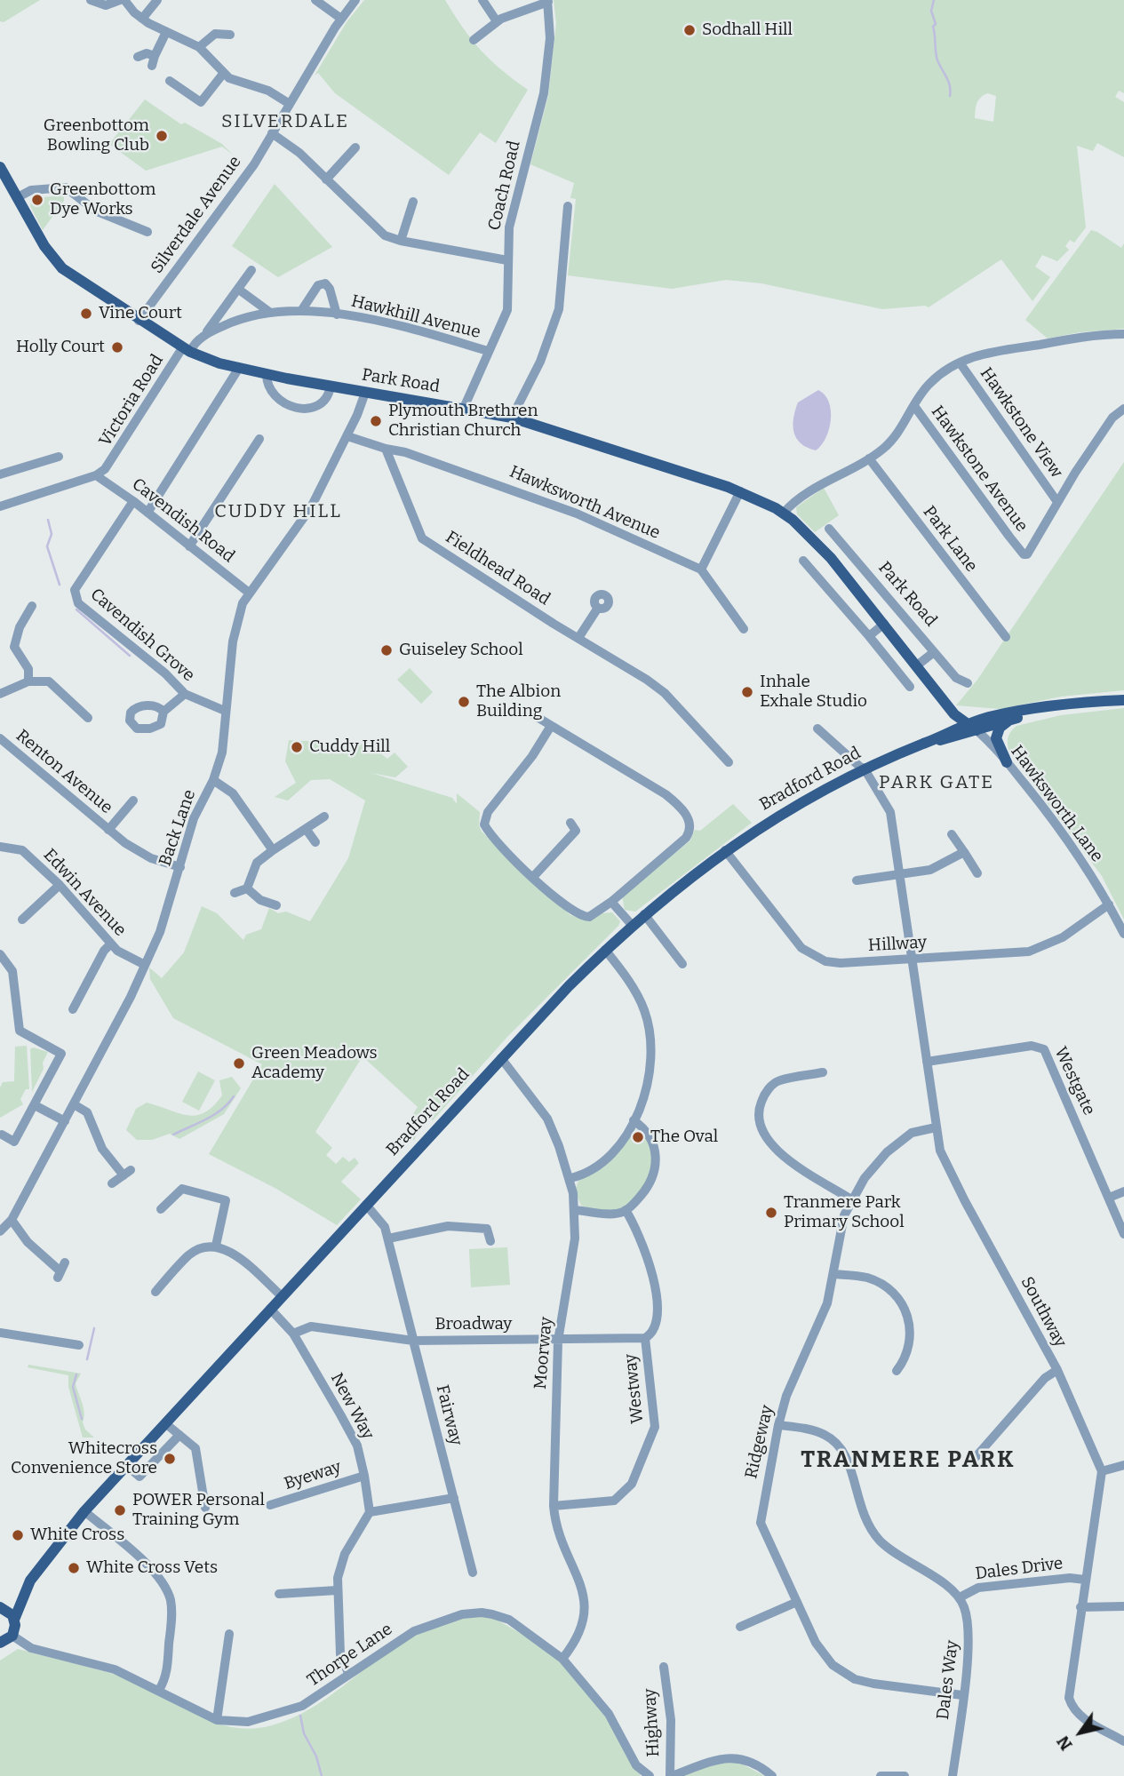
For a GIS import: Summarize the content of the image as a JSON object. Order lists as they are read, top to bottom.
{
  "streets": {
    "main road": ["Park Road", "Bradford Road"],
    "street": [
      "Coach Road",
      "Silverdale Avenue",
      "Hawkhill Avenue",
      "Victoria Road",
      "Hawkstone View",
      "Hawkstone Avenue",
      "Hawksworth Avenue",
      "Cavendish Road",
      "Park Lane",
      "Fieldhead Road",
      "Cavendish Grove",
      "Renton Avenue",
      "Hawksworth Lane",
      "Back Lane",
      "Edwin Avenue",
      "Hillway",
      "Westgate",
      "Southway",
      "Broadway",
      "Moorway",
      "Westway",
      "New Way",
      "Fairway",
      "Ridgeway",
      "Byeway",
      "Dales Drive",
      "Thorpe Lane",
      "Dales Way",
      "Highway"
    ]
  },
  "crossings": [
    ["Coach Road", "Hawkhill Avenue"],
    ["Coach Road", "Park Road"],
    ["Silverdale Avenue", "Park Road"],
    ["Hawkhill Avenue", "Park Road"],
    ["Hawkhill Avenue", "Victoria Road"],
    ["Park Road", "Victoria Road"],
    ["Park Road", "Bradford Road"],
    ["Park Road", "Hawksworth Lane"],
    ["Park Road", "Back Lane"],
    ["Victoria Road", "Cavendish Road"],
    ["Hawkstone View", "Hawkstone Avenue"],
    ["Hawksworth Avenue", "Fieldhead Road"],
    ["Cavendish Road", "Cavendish Grove"],
    ["Cavendish Road", "Back Lane"],
    ["Cavendish Grove", "Back Lane"],
    ["Renton Avenue", "Back Lane"],
    ["Bradford Road", "Hawksworth Lane"],
    ["Bradford Road", "Hillway"],
    ["Bradford Road", "Southway"],
    ["Bradford Road", "Moorway"],
    ["Bradford Road", "New Way"],
    ["Bradford Road", "Fairway"],
    ["Bradford Road", "Thorpe Lane"],
    ["Hawksworth Lane", "Hillway"],
    ["Back Lane", "Edwin Avenue"],
    ["Hillway", "Southway"],
    ["Westgate", "Southway"],
    ["Southway", "Ridgeway"],
    ["Broadway", "Moorway"],
    ["Broadway", "Westway"],
    ["Broadway", "New Way"],
    ["Broadway", "Fairway"],
    ["Moorway", "Westway"],
    ["Moorway", "Thorpe Lane"],
    ["New Way", "Byeway"],
    ["Ridgeway", "Dales Way"],
    ["Dales Drive", "Dales Way"]
  ],
  "districts": [
    "SILVERDALE",
    "CUDDY HILL",
    "PARK GATE",
    "TRANMERE PARK"
  ],
  "places": [
    "Sodhall Hill",
    "Greenbottom Bowling Club",
    "Greenbottom Dye Works",
    "Vine Court",
    "Holly Court",
    "Plymouth Brethren Christian Church",
    "Guiseley School",
    "Inhale Exhale Studio",
    "The Albion Building",
    "Cuddy Hill",
    "Green Meadows Academy",
    "The Oval",
    "Tranmere Park Primary School",
    "Whitecross Convenience Store",
    "POWER Personal Training Gym",
    "White Cross",
    "White Cross Vets"
  ],
  "north": "bottom left"
}
